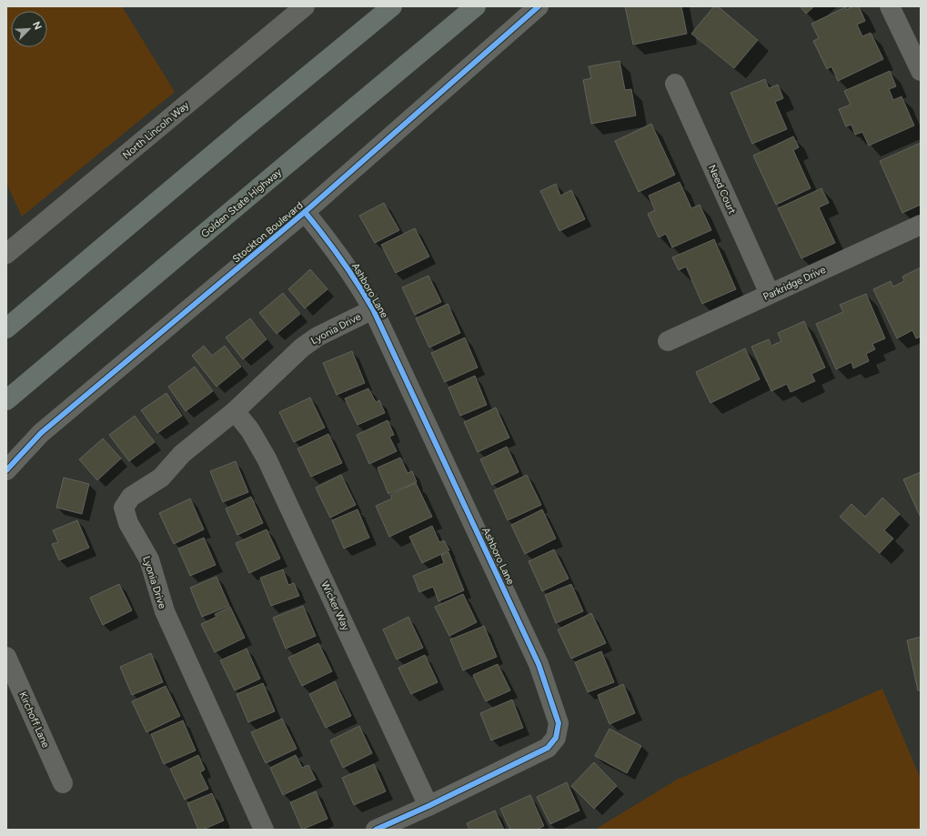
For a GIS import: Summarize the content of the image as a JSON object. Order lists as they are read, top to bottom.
{
  "streets": {
    "highway": ["Golden State Highway"],
    "street": [
      "North Lincoln Way",
      "Need Court",
      "Stockton Boulevard",
      "Parkridge Drive",
      "Ashboro Lane",
      "Lyonia Drive",
      "Wicker Way",
      "Kirchoff Lane"
    ]
  },
  "crossings": [
    ["Need Court", "Parkridge Drive"],
    ["Stockton Boulevard", "Ashboro Lane"],
    ["Ashboro Lane", "Lyonia Drive"],
    ["Ashboro Lane", "Wicker Way"],
    ["Lyonia Drive", "Wicker Way"]
  ],
  "north": "top right"
}
